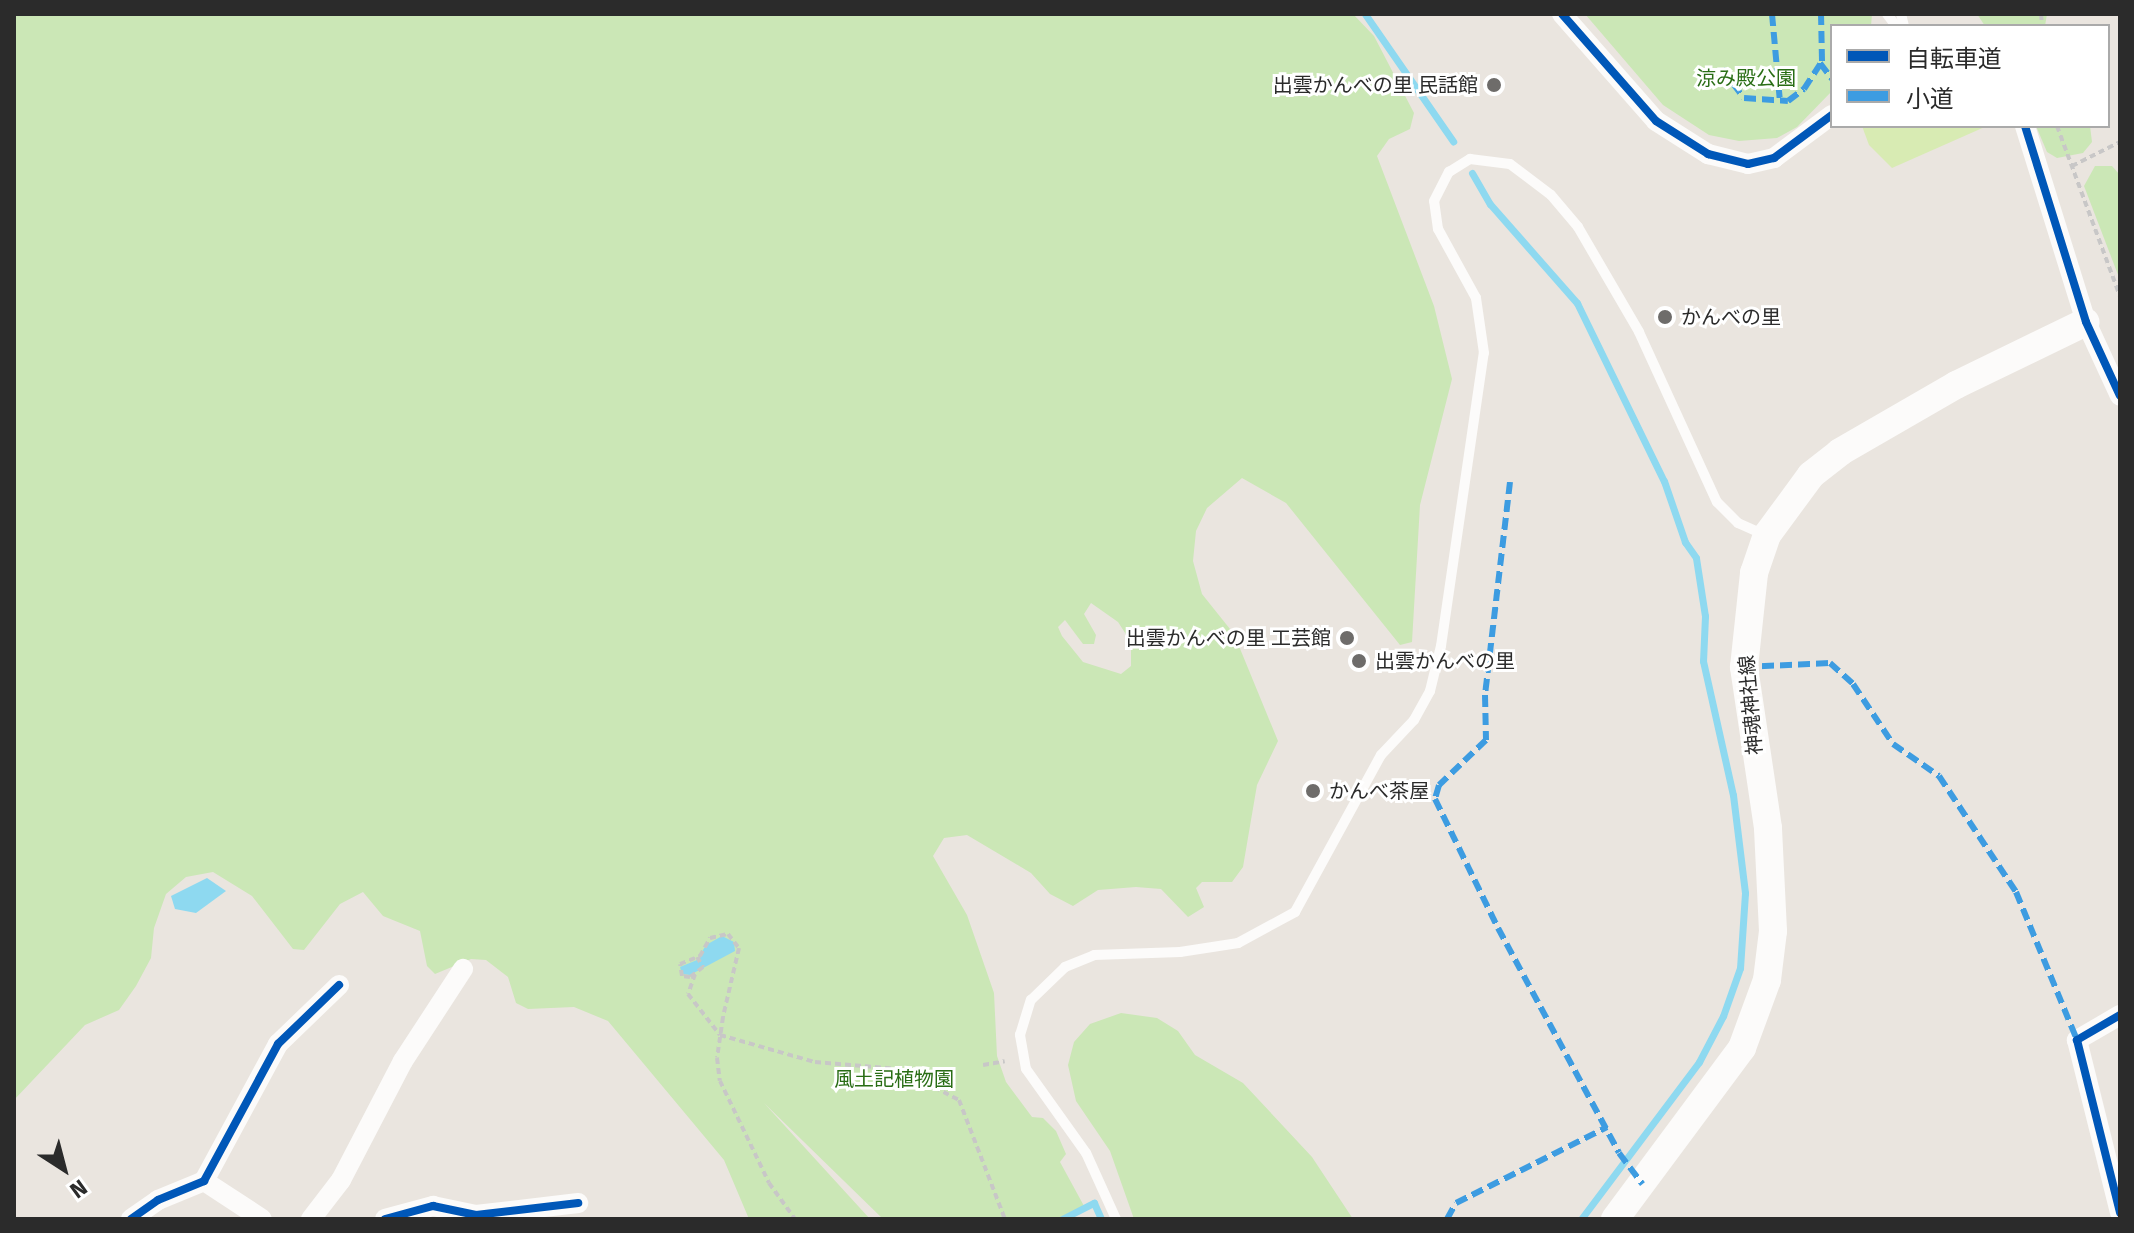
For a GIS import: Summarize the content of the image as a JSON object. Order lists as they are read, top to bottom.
{
  "streets": {
    "main road": ["神魂神社線"]
  },
  "parks": ["涼み殿公園", "風土記植物園"],
  "places": [
    "出雲かんべの里 民話館",
    "かんべの里",
    "出雲かんべの里 工芸館",
    "出雲かんべの里",
    "かんべ茶屋"
  ],
  "legend": ["自転車道", "小道"],
  "north": "bottom right"
}
